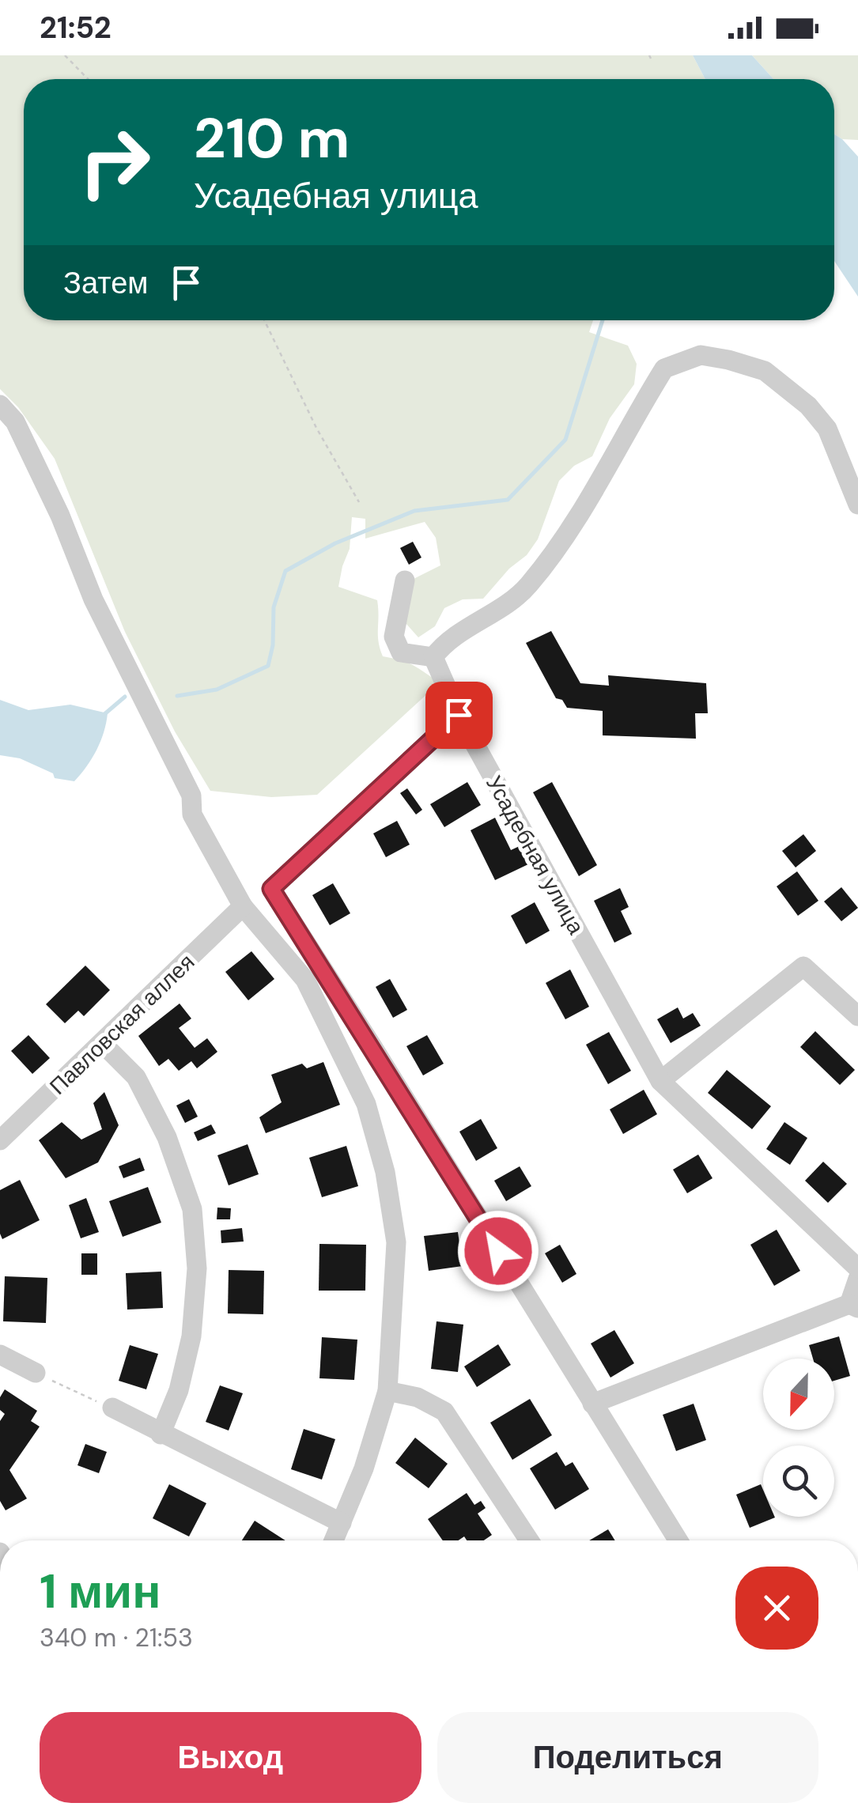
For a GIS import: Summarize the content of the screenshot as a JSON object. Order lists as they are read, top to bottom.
{
  "streets": {
    "street": ["Усадебная улица", "Павловская аллея"]
  },
  "north": "bottom",
  "page": {
    "status": "21:52",
    "turn": ["210 m", "Усадебная улица"],
    "then": "Затем",
    "heading": ["1 мин", "340 m · 21:53"],
    "buttons": ["Выход", "Поделиться"]
  }
}
